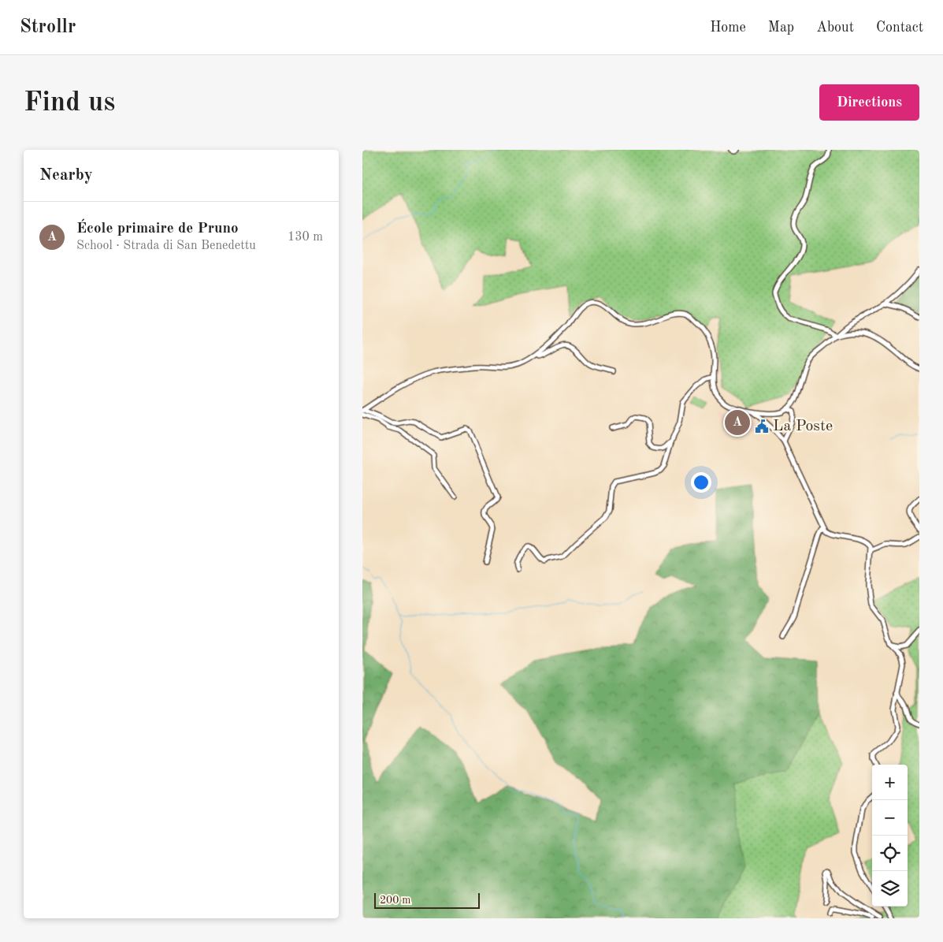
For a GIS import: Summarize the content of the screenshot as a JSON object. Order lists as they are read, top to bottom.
{
  "places": {
    "public building": ["La Poste"]
  },
  "scale_bar": "200 m",
  "page": {
    "header": "Strollr",
    "nav": [
      "Home",
      "Map",
      "About",
      "Contact"
    ],
    "buttons": "Directions",
    "title": "Find us",
    "heading": "Nearby",
    "list": [
      {
        "mark": "A",
        "name": "École primaire de Pruno",
        "note": "School · Strada di San Benedettu",
        "value": "130 m"
      }
    ],
    "pins": "A",
    "map_buttons": ["+", "−"],
    "scale": "200 m"
  }
}
